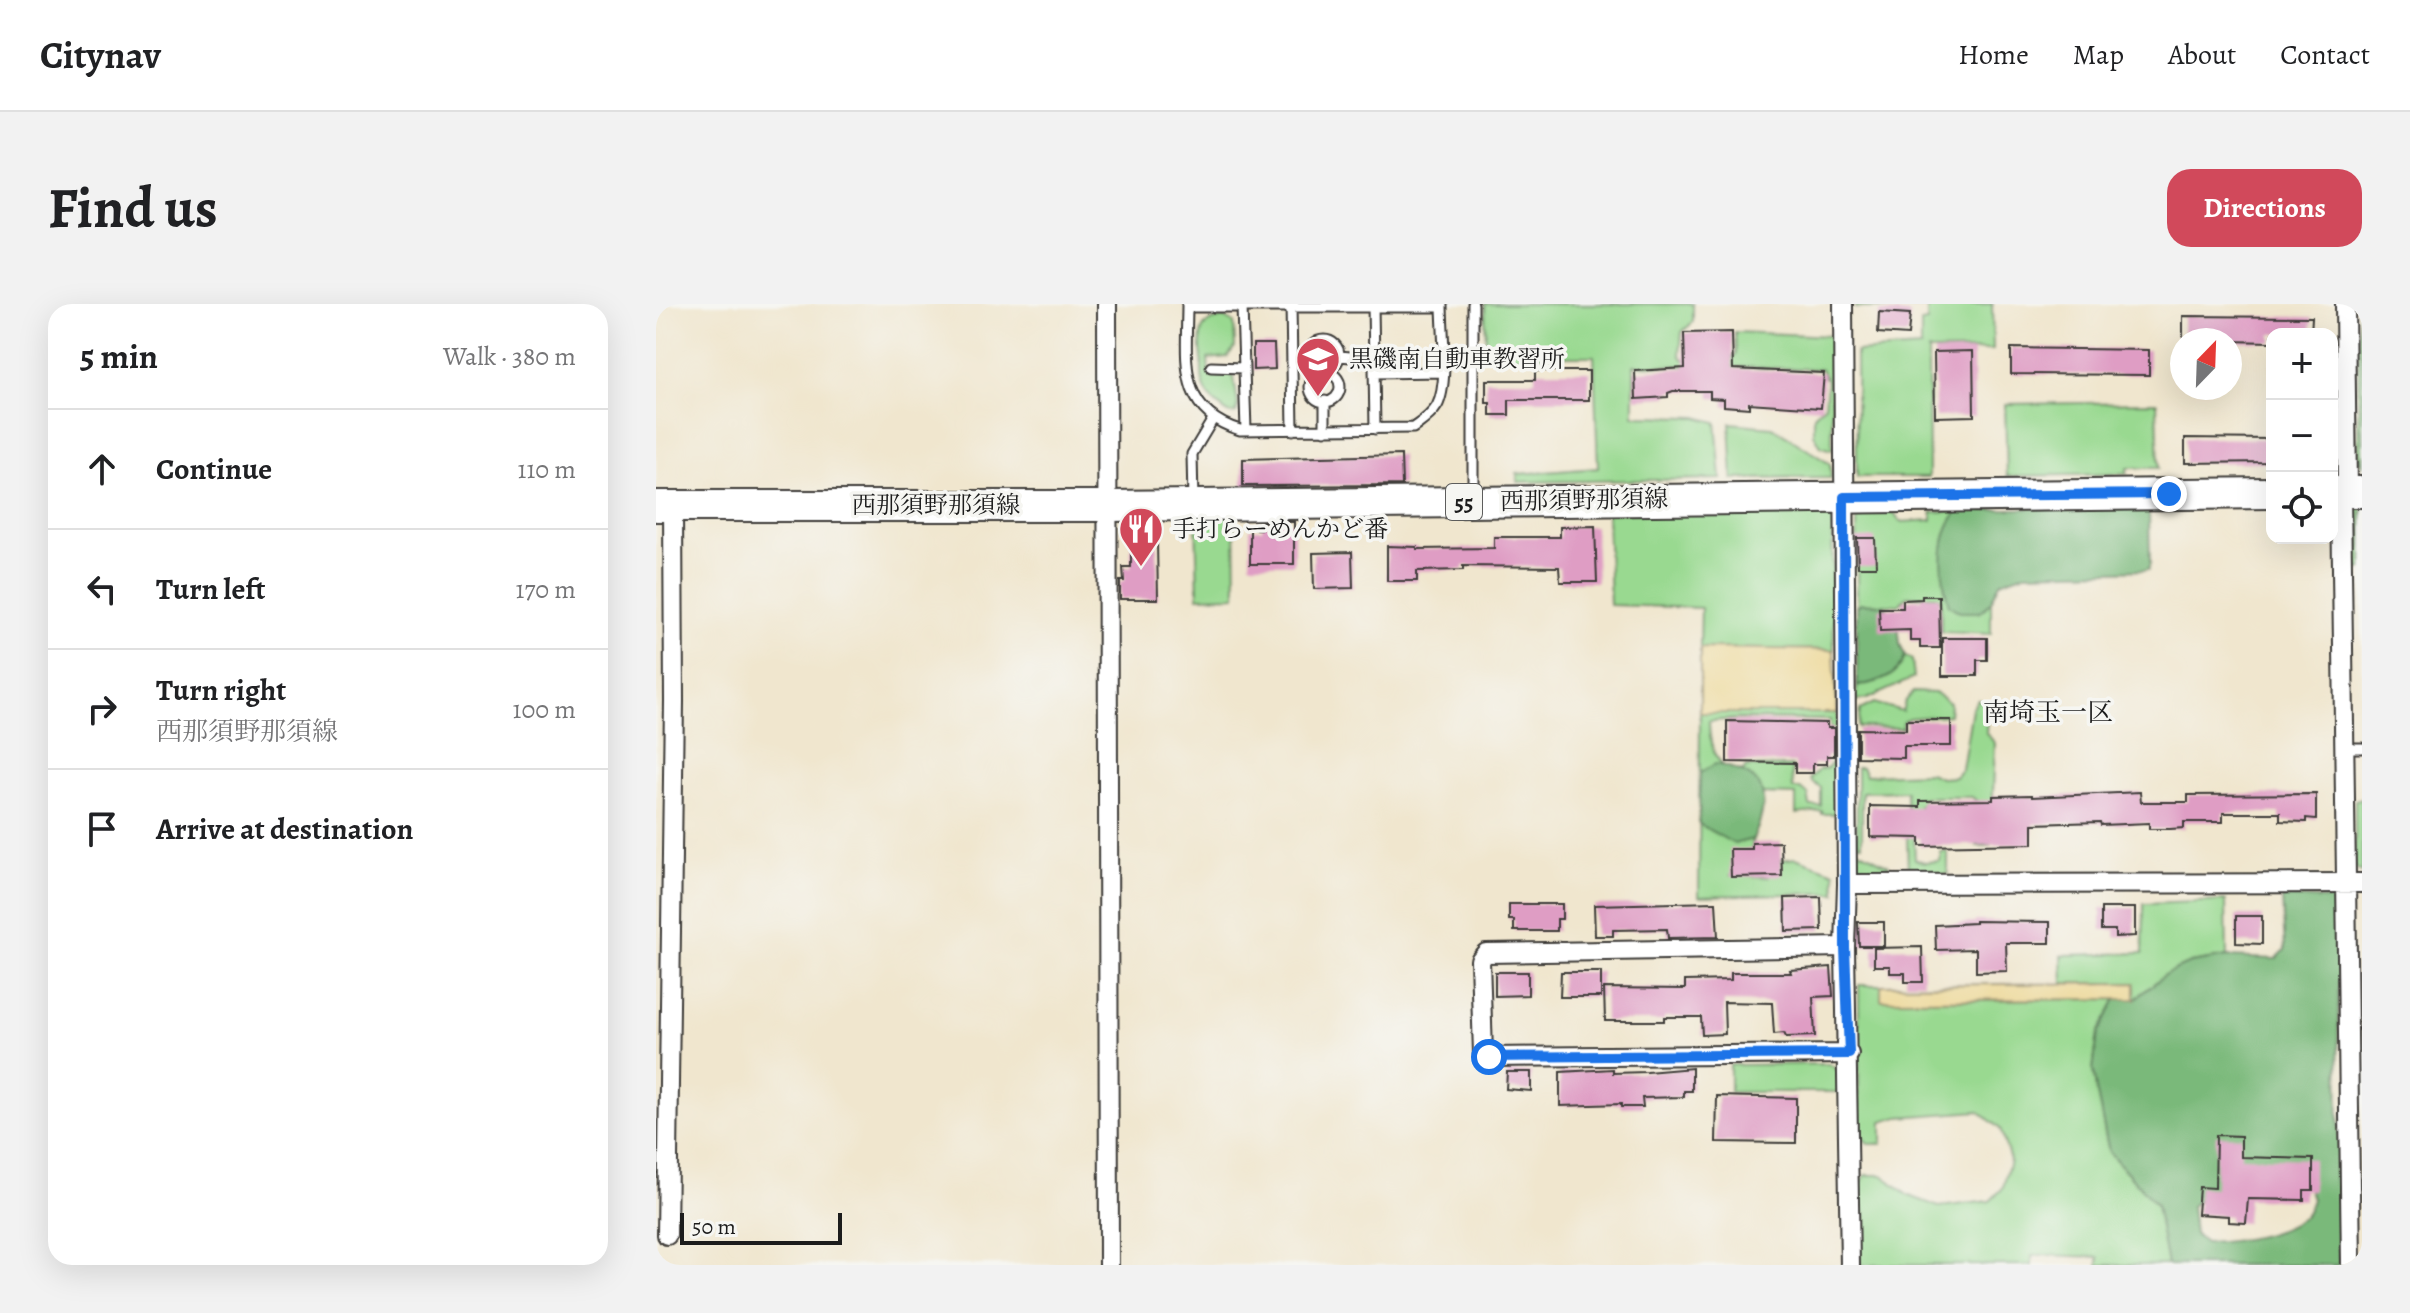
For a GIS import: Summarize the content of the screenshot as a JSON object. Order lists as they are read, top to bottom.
{
  "streets": {
    "main road": ["西那須野那須線", "55"]
  },
  "districts": ["南埼玉一区"],
  "places": {
    "school or university": ["黒磯南自動車教習所"],
    "restaurant": ["手打らーめんかど番"]
  },
  "scale_bar": "50 m",
  "north": "top right",
  "page": {
    "header": "Citynav",
    "nav": [
      "Home",
      "Map",
      "About",
      "Contact"
    ],
    "buttons": "Directions",
    "title": "Find us",
    "heading": ["5 min", "Walk · 380 m"],
    "map_buttons": ["+", "−"],
    "list": [
      ["Continue", "110 m"],
      ["Turn left", "170 m"],
      ["Turn right", "西那須野那須線", "100 m"],
      "Arrive at destination"
    ],
    "scale": "50 m"
  }
}
